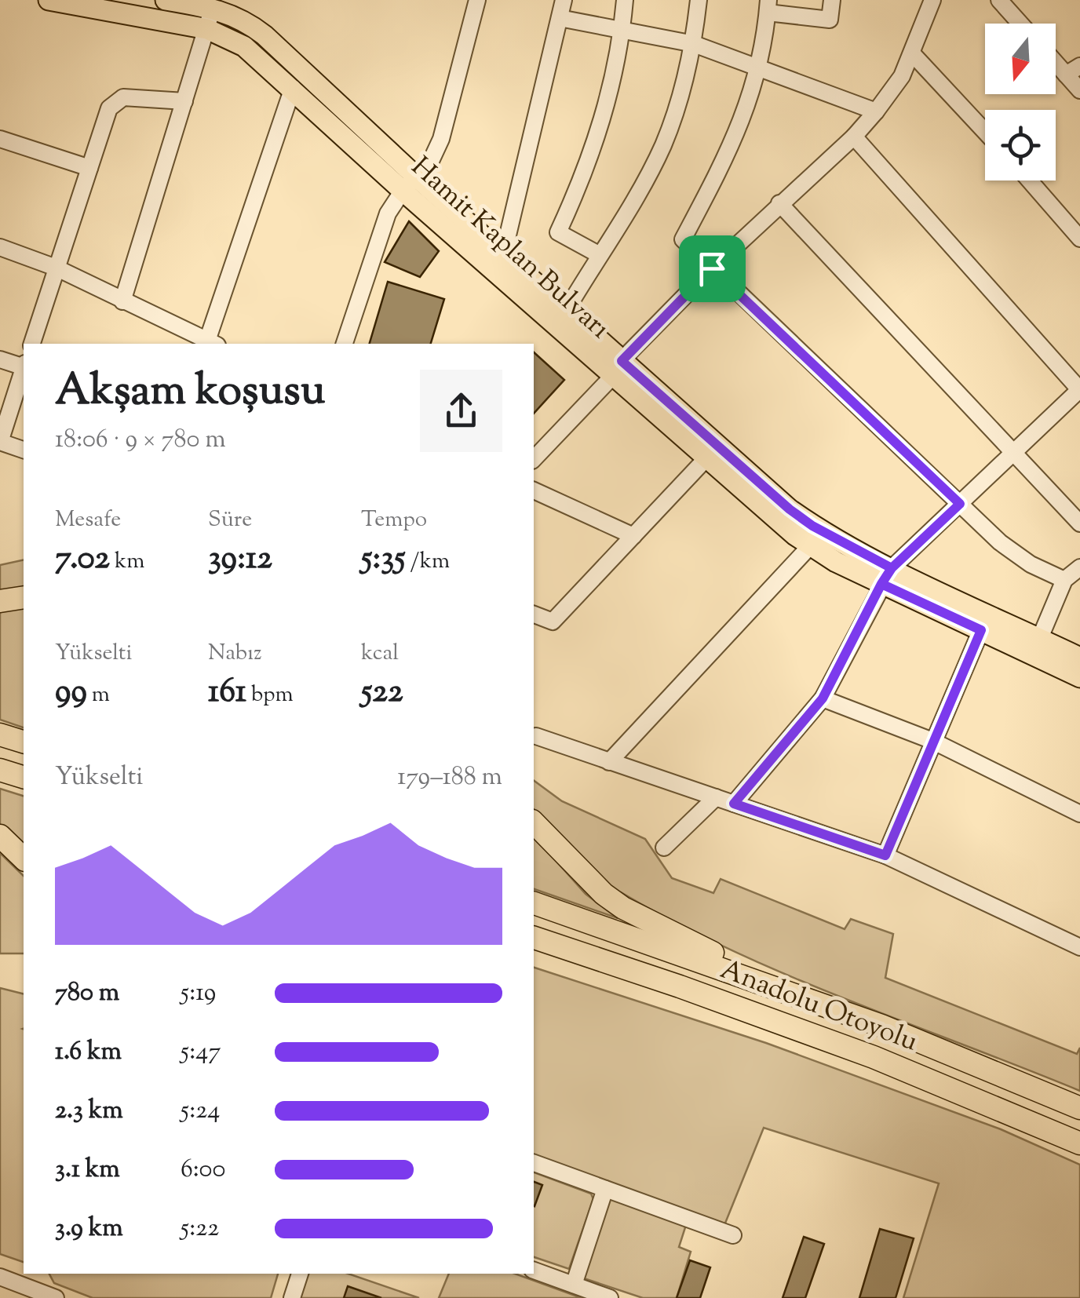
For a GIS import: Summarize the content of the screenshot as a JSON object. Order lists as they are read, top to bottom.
{
  "streets": {
    "highway": ["Anadolu Otoyolu"],
    "main road": ["Hamit Kaplan Bulvarı"]
  },
  "north": "bottom",
  "page": {
    "heading": ["Akşam koşusu", "18:06 · 9 × 780 m"],
    "stats": [
      ["Mesafe", "7.02 km"],
      ["Süre", "39:12"],
      ["Tempo", "5:35 /km"],
      ["Yükselti", "99 m"],
      ["Nabız", "161 bpm"],
      ["kcal", "522"]
    ],
    "chart": ["Yükselti", "179–188 m"],
    "list": [
      {
        "name": "780 m",
        "note": "5:19"
      },
      {
        "name": "1.6 km",
        "note": "5:47"
      },
      {
        "name": "2.3 km",
        "note": "5:24"
      },
      {
        "name": "3.1 km",
        "note": "6:00"
      },
      {
        "name": "3.9 km",
        "note": "5:22"
      }
    ]
  }
}
